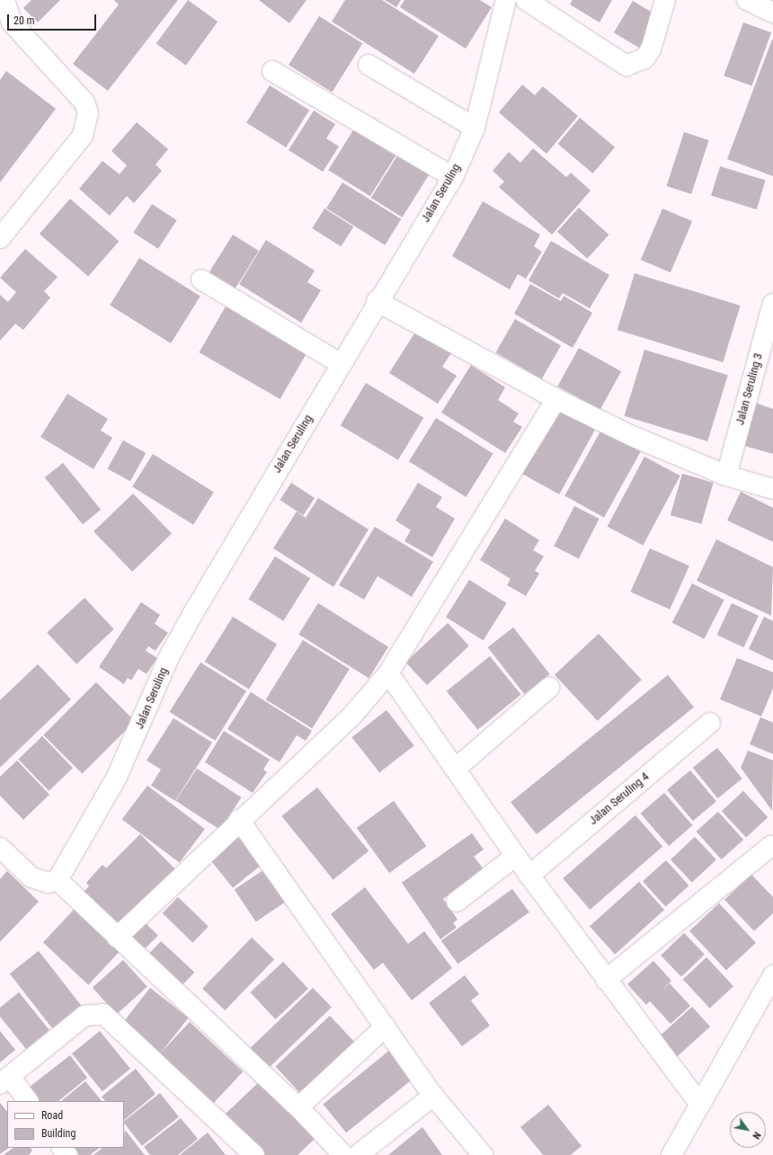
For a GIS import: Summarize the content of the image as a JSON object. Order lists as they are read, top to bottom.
{
  "streets": {
    "street": ["Jalan Seruling", "Jalan Seruling 3", "Jalan Seruling 4"]
  },
  "legend": ["Road", "Building"],
  "scale_bar": "20 m",
  "north": "bottom right"
}
